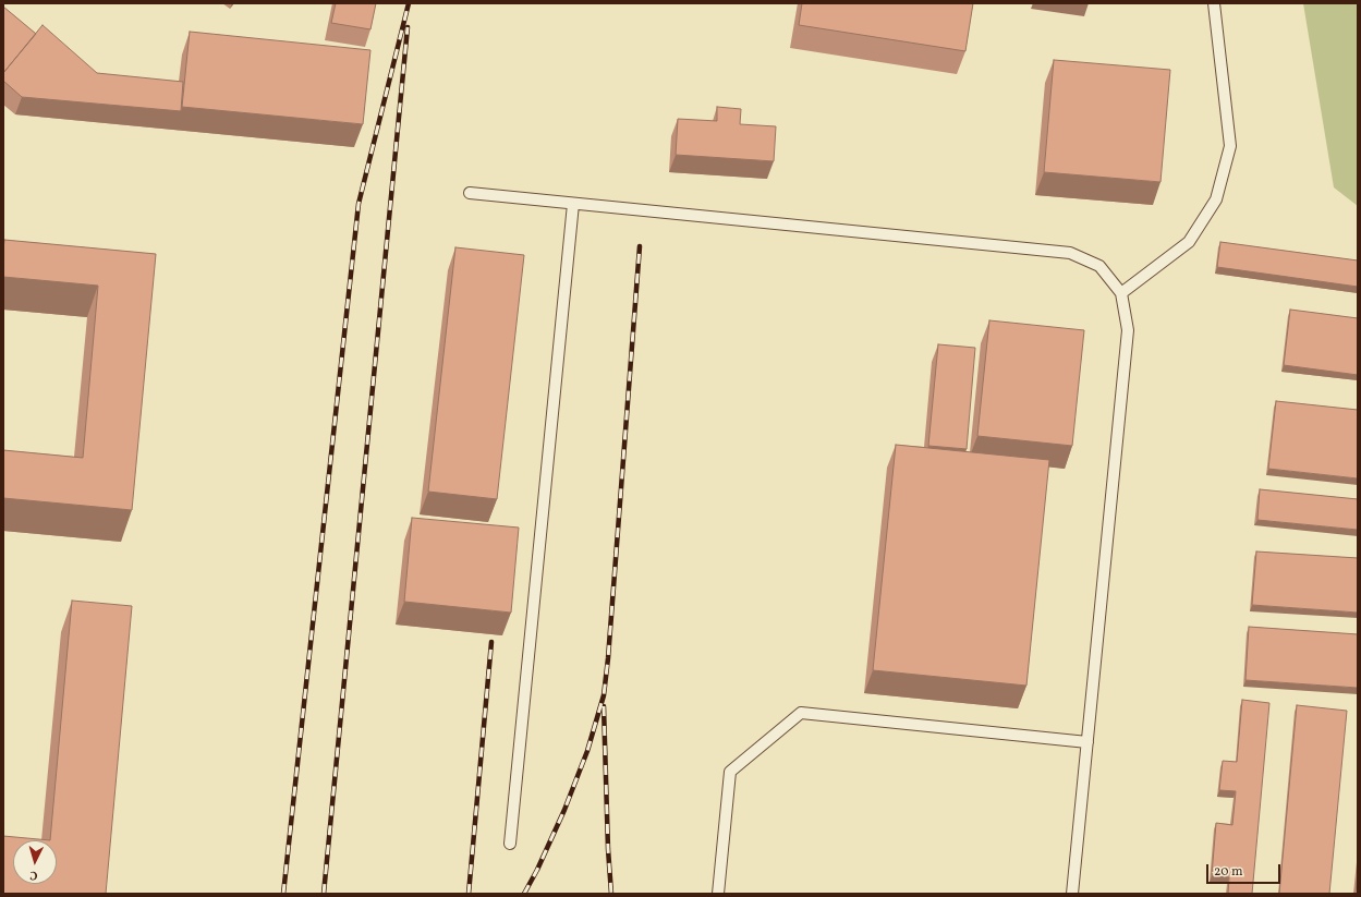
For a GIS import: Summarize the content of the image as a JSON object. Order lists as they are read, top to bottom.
{
  "scale_bar": "20 m",
  "north": "bottom"
}
